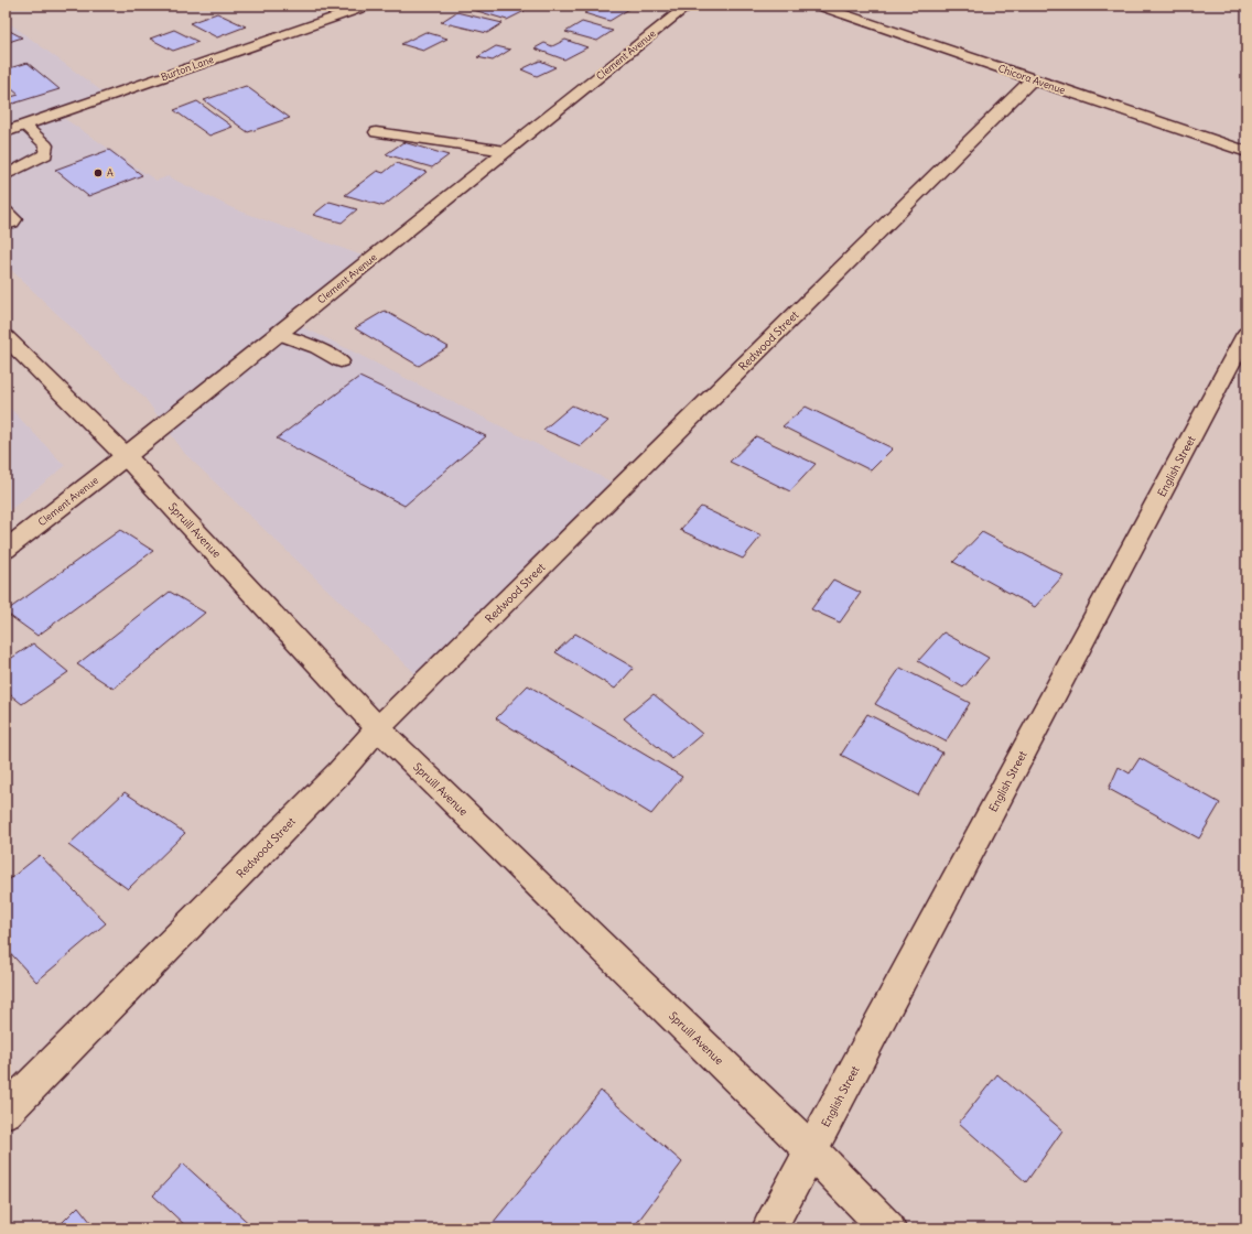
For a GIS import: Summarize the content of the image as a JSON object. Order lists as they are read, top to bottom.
{
  "streets": {
    "street": [
      "Clement Avenue",
      "Burton Lane",
      "Chicora Avenue",
      "Redwood Street",
      "English Street",
      "Spruill Avenue"
    ]
  },
  "crossings": [
    ["Clement Avenue", "Spruill Avenue"],
    ["Chicora Avenue", "Redwood Street"],
    ["Redwood Street", "Spruill Avenue"],
    ["English Street", "Spruill Avenue"]
  ],
  "places": ["A"]
}
